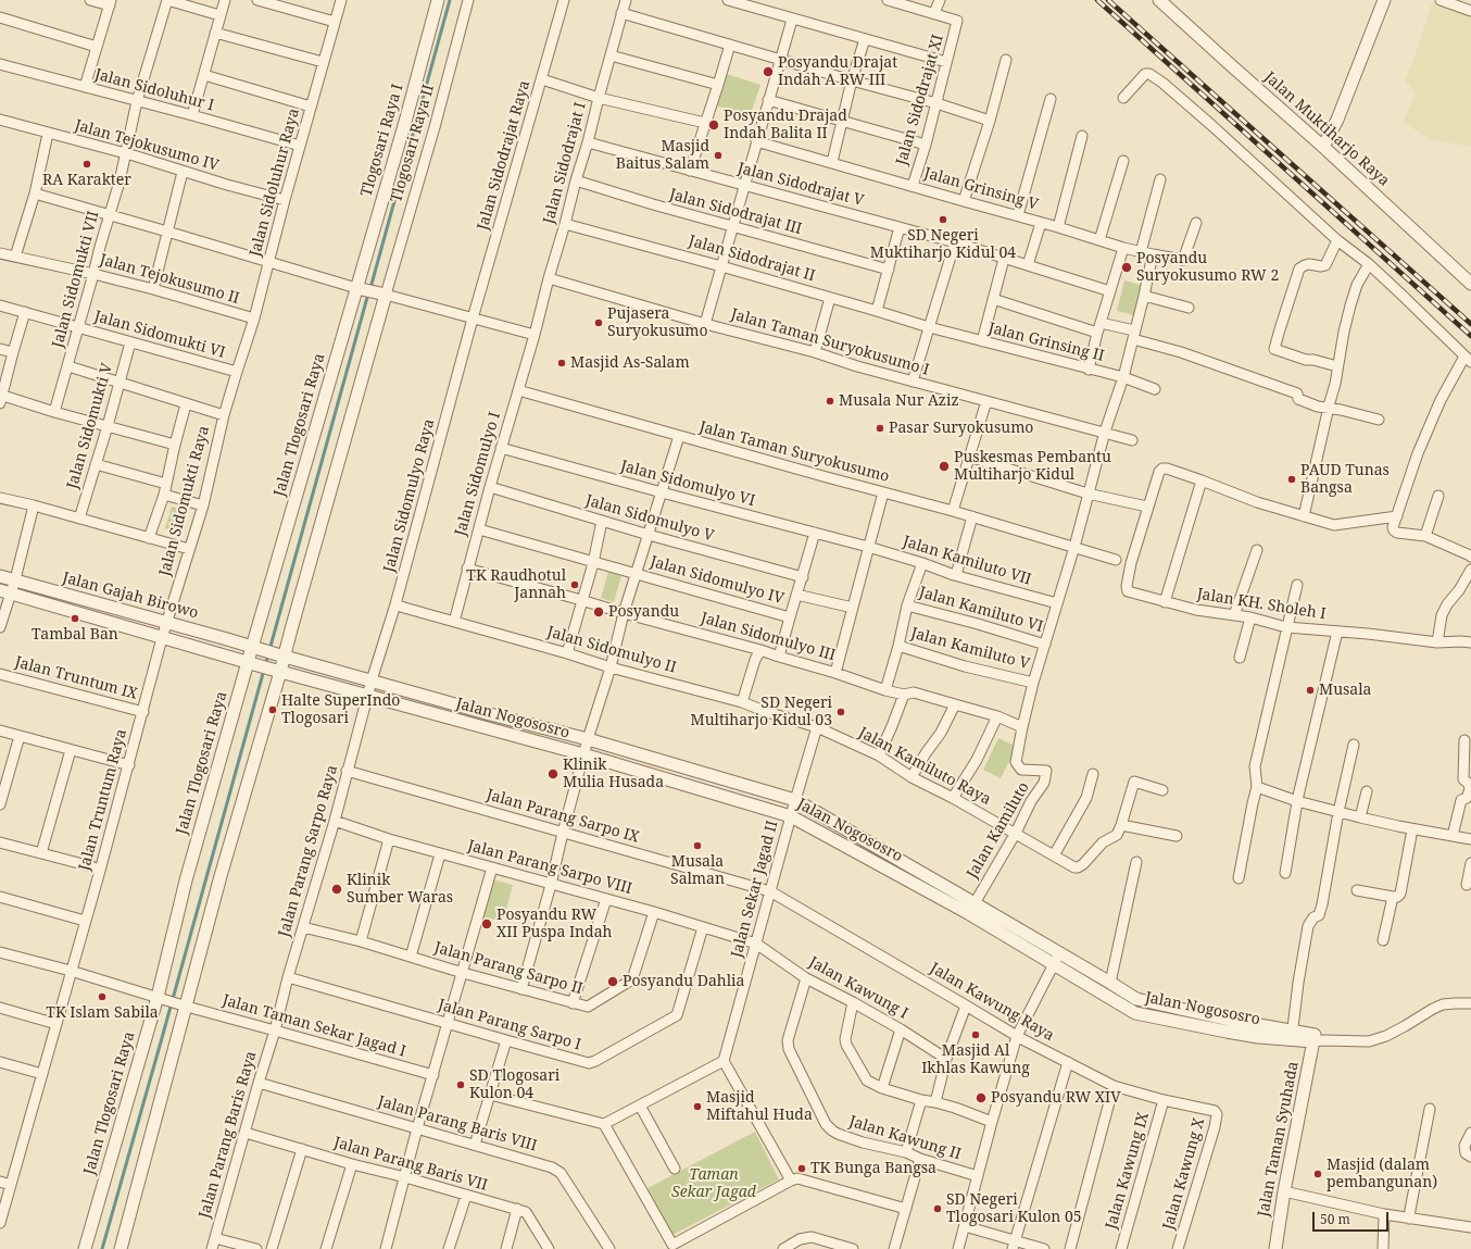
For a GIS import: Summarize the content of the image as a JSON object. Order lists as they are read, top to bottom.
{
  "streets": {
    "street": [
      "Jalan Sidoluhur I",
      "Jalan Sidodrajat XI",
      "Jalan Muktiharjo Raya",
      "Tlogosari Raya I",
      "Tlogosari Raya II",
      "Jalan Tejokusumo IV",
      "Jalan Sidodrajat Raya",
      "Jalan Sidodrajat I",
      "Jalan Sidoluhur Raya",
      "Jalan Sidodrajat V",
      "Jalan Grinsing V",
      "Jalan Sidodrajat III",
      "Jalan Sidodrajat II",
      "Jalan Sidomukti VII",
      "Jalan Tejokusumo II",
      "Jalan Sidomukti VI",
      "Jalan Taman Suryokusumo I",
      "Jalan Grinsing II",
      "Jalan Tlogosari Raya",
      "Jalan Sidomukti V",
      "Jalan Taman Suryokusumo",
      "Jalan Sidomulyo I",
      "Jalan Sidomulyo VI",
      "Jalan Sidomulyo Raya",
      "Jalan Sidomukti Raya",
      "Jalan Sidomulyo V",
      "Jalan Kamiluto VII",
      "Jalan Sidomulyo IV",
      "Jalan Gajah Birowo",
      "Jalan KH. Sholeh I",
      "Jalan Kamiluto VI",
      "Jalan Sidomulyo III",
      "Jalan Kamiluto V",
      "Jalan Sidomulyo II",
      "Jalan Truntum IX",
      "Jalan Nogososro",
      "Jalan Kamiluto Raya",
      "Jalan Truntum Raya",
      "Jalan Parang Sarpo IX",
      "Jalan Kamiluto",
      "Jalan Parang Sarpo Raya",
      "Jalan Parang Sarpo VIII",
      "Jalan Sekar Jagad II",
      "Jalan Parang Sarpo II",
      "Jalan Kawung I",
      "Jalan Kawung Raya",
      "Jalan Parang Sarpo I",
      "Jalan Taman Sekar Jagad I",
      "Jalan Parang Baris VIII",
      "Jalan Parang Baris Raya",
      "Jalan Kawung II",
      "Jalan Taman Syuhada",
      "Jalan Parang Baris VII",
      "Jalan Kawung IX",
      "Jalan Kawung X"
    ]
  },
  "crossings": [
    ["Jalan Sidoluhur I", "Jalan Sidoluhur Raya"],
    ["Jalan Sidoluhur I", "Jalan Sidomukti VII"],
    ["Jalan Sidodrajat XI", "Jalan Grinsing V"],
    ["Tlogosari Raya I", "Jalan Tlogosari Raya"],
    ["Jalan Tejokusumo IV", "Jalan Sidoluhur Raya"],
    ["Jalan Tejokusumo IV", "Jalan Sidomukti VII"],
    ["Jalan Sidodrajat Raya", "Jalan Sidomulyo Raya"],
    ["Jalan Sidodrajat I", "Jalan Sidodrajat V"],
    ["Jalan Sidodrajat I", "Jalan Sidodrajat III"],
    ["Jalan Sidodrajat I", "Jalan Sidodrajat II"],
    ["Jalan Sidodrajat I", "Jalan Taman Suryokusumo I"],
    ["Jalan Sidodrajat I", "Jalan Sidomulyo I"],
    ["Jalan Sidoluhur Raya", "Jalan Tejokusumo II"],
    ["Jalan Sidoluhur Raya", "Jalan Sidomukti VI"],
    ["Jalan Sidoluhur Raya", "Jalan Sidomukti Raya"],
    ["Jalan Sidodrajat V", "Jalan Grinsing V"],
    ["Jalan Sidodrajat II", "Jalan Grinsing II"],
    ["Jalan Sidomukti VII", "Jalan Tejokusumo II"],
    ["Jalan Sidomukti VII", "Jalan Sidomukti VI"],
    ["Jalan Sidomukti VI", "Jalan Sidomukti V"],
    ["Jalan Sidomukti VI", "Jalan Sidomukti Raya"],
    ["Jalan Tlogosari Raya", "Jalan Gajah Birowo"],
    ["Jalan Tlogosari Raya", "Jalan Nogososro"],
    ["Jalan Tlogosari Raya", "Jalan Taman Sekar Jagad I"],
    ["Jalan Taman Suryokusumo", "Jalan Sidomulyo I"],
    ["Jalan Sidomulyo I", "Jalan Sidomulyo VI"],
    ["Jalan Sidomulyo I", "Jalan Sidomulyo V"],
    ["Jalan Sidomulyo I", "Jalan Sidomulyo II"],
    ["Jalan Sidomulyo VI", "Jalan Kamiluto VII"],
    ["Jalan Sidomulyo Raya", "Jalan Sidomulyo II"],
    ["Jalan Sidomulyo Raya", "Jalan Nogososro"],
    ["Jalan Sidomulyo Raya", "Jalan Parang Sarpo Raya"],
    ["Jalan Sidomukti Raya", "Jalan Gajah Birowo"],
    ["Jalan Sidomukti Raya", "Jalan Truntum Raya"],
    ["Jalan Gajah Birowo", "Jalan Nogososro"],
    ["Jalan Gajah Birowo", "Jalan Truntum Raya"],
    ["Jalan Sidomulyo III", "Jalan Kamiluto"],
    ["Jalan Sidomulyo II", "Jalan Kamiluto Raya"],
    ["Jalan Truntum IX", "Jalan Truntum Raya"],
    ["Jalan Nogososro", "Jalan Kamiluto"],
    ["Jalan Nogososro", "Jalan Parang Sarpo Raya"],
    ["Jalan Nogososro", "Jalan Sekar Jagad II"],
    ["Jalan Nogososro", "Jalan Taman Syuhada"],
    ["Jalan Kamiluto Raya", "Jalan Kamiluto"],
    ["Jalan Truntum Raya", "Jalan Taman Sekar Jagad I"],
    ["Jalan Parang Sarpo IX", "Jalan Parang Sarpo Raya"],
    ["Jalan Parang Sarpo IX", "Jalan Sekar Jagad II"],
    ["Jalan Parang Sarpo IX", "Jalan Kawung Raya"],
    ["Jalan Parang Sarpo Raya", "Jalan Parang Sarpo VIII"],
    ["Jalan Parang Sarpo Raya", "Jalan Parang Sarpo II"],
    ["Jalan Parang Sarpo Raya", "Jalan Parang Sarpo I"],
    ["Jalan Parang Sarpo Raya", "Jalan Taman Sekar Jagad I"],
    ["Jalan Parang Sarpo Raya", "Jalan Parang Baris Raya"],
    ["Jalan Parang Sarpo VIII", "Jalan Sekar Jagad II"],
    ["Jalan Parang Sarpo VIII", "Jalan Parang Sarpo II"],
    ["Jalan Parang Sarpo VIII", "Jalan Kawung I"],
    ["Jalan Parang Sarpo VIII", "Jalan Parang Sarpo I"],
    ["Jalan Sekar Jagad II", "Jalan Kawung I"],
    ["Jalan Sekar Jagad II", "Jalan Kawung Raya"],
    ["Jalan Kawung I", "Jalan Kawung II"],
    ["Jalan Kawung Raya", "Jalan Kawung IX"],
    ["Jalan Kawung Raya", "Jalan Kawung X"],
    ["Jalan Taman Sekar Jagad I", "Jalan Parang Baris Raya"],
    ["Jalan Parang Baris VIII", "Jalan Parang Baris Raya"],
    ["Jalan Parang Baris Raya", "Jalan Parang Baris VII"]
  ],
  "parks": ["Taman Sekar Jagad"],
  "places": [
    "Posyandu Drajat Indah A RW III",
    "Posyandu Drajad Indah Balita II",
    "Masjid Baitus Salam",
    "RA Karakter",
    "SD Negeri Muktiharjo Kidul 04",
    "Posyandu Suryokusumo RW 2",
    "Pujasera Suryokusumo",
    "Masjid As-Salam",
    "Musala Nur Aziz",
    "Pasar Suryokusumo",
    "Puskesmas Pembantu Multiharjo Kidul",
    "PAUD Tunas Bangsa",
    "TK Raudhotul Jannah",
    "Posyandu",
    "Tambal Ban",
    "Musala",
    "Halte SuperIndo Tlogosari",
    "SD Negeri Multiharjo Kidul 03",
    "Klinik Mulia Husada",
    "Musala Salman",
    "Klinik Sumber Waras",
    "Posyandu RW XII Puspa Indah",
    "Posyandu Dahlia",
    "TK Islam Sabila",
    "Masjid Al Ikhlas Kawung",
    "SD Tlogosari Kulon 04",
    "Posyandu RW XIV",
    "Masjid Miftahul Huda",
    "TK Bunga Bangsa",
    "Masjid (dalam pembangunan)",
    "SD Negeri Tlogosari Kulon 05"
  ],
  "scale_bar": "50 m"
}
